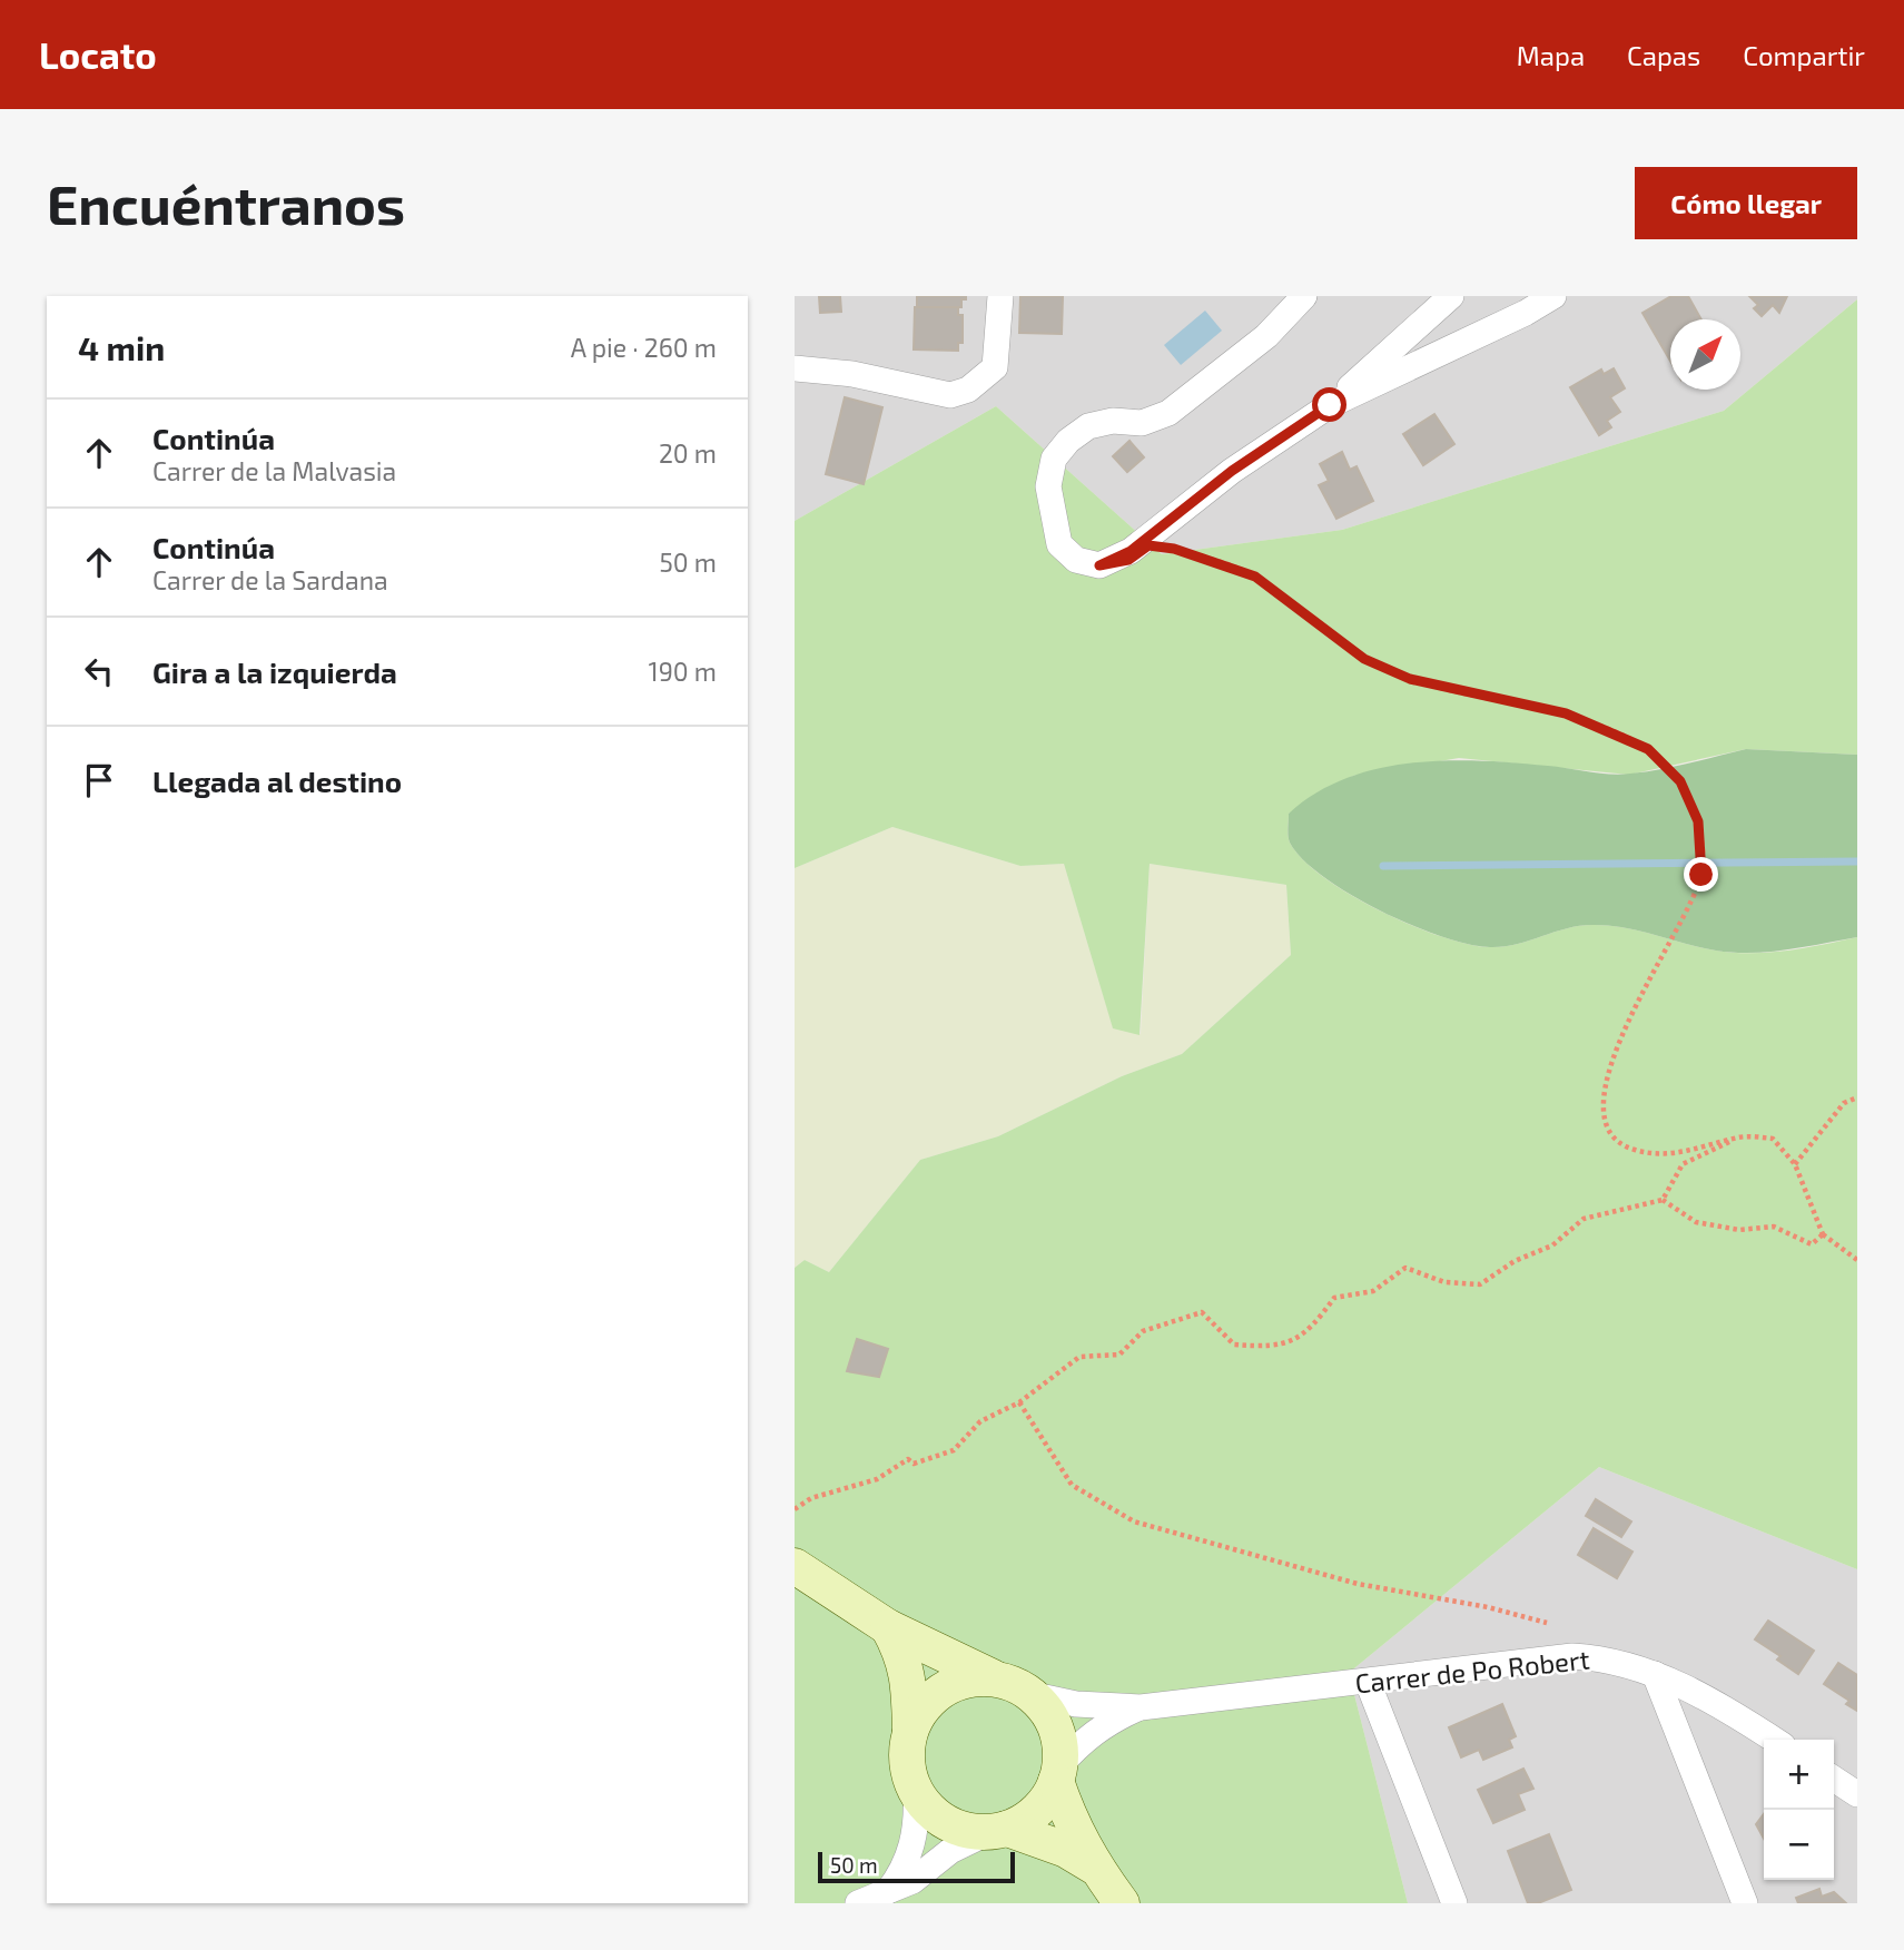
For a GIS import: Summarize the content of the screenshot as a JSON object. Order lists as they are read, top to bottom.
{
  "streets": {
    "street": ["Carrer de Po Robert"]
  },
  "scale_bar": "50 m",
  "north": "top right",
  "page": {
    "header": "Locato",
    "nav": ["Mapa", "Capas", "Compartir"],
    "buttons": "Cómo llegar",
    "title": "Encuéntranos",
    "heading": ["4 min", "A pie · 260 m"],
    "list": [
      ["Continúa", "Carrer de la Malvasia", "20 m"],
      ["Continúa", "Carrer de la Sardana", "50 m"],
      ["Gira a la izquierda", "190 m"],
      "Llegada al destino"
    ],
    "map_buttons": ["+", "−"],
    "scale": "50 m"
  }
}
